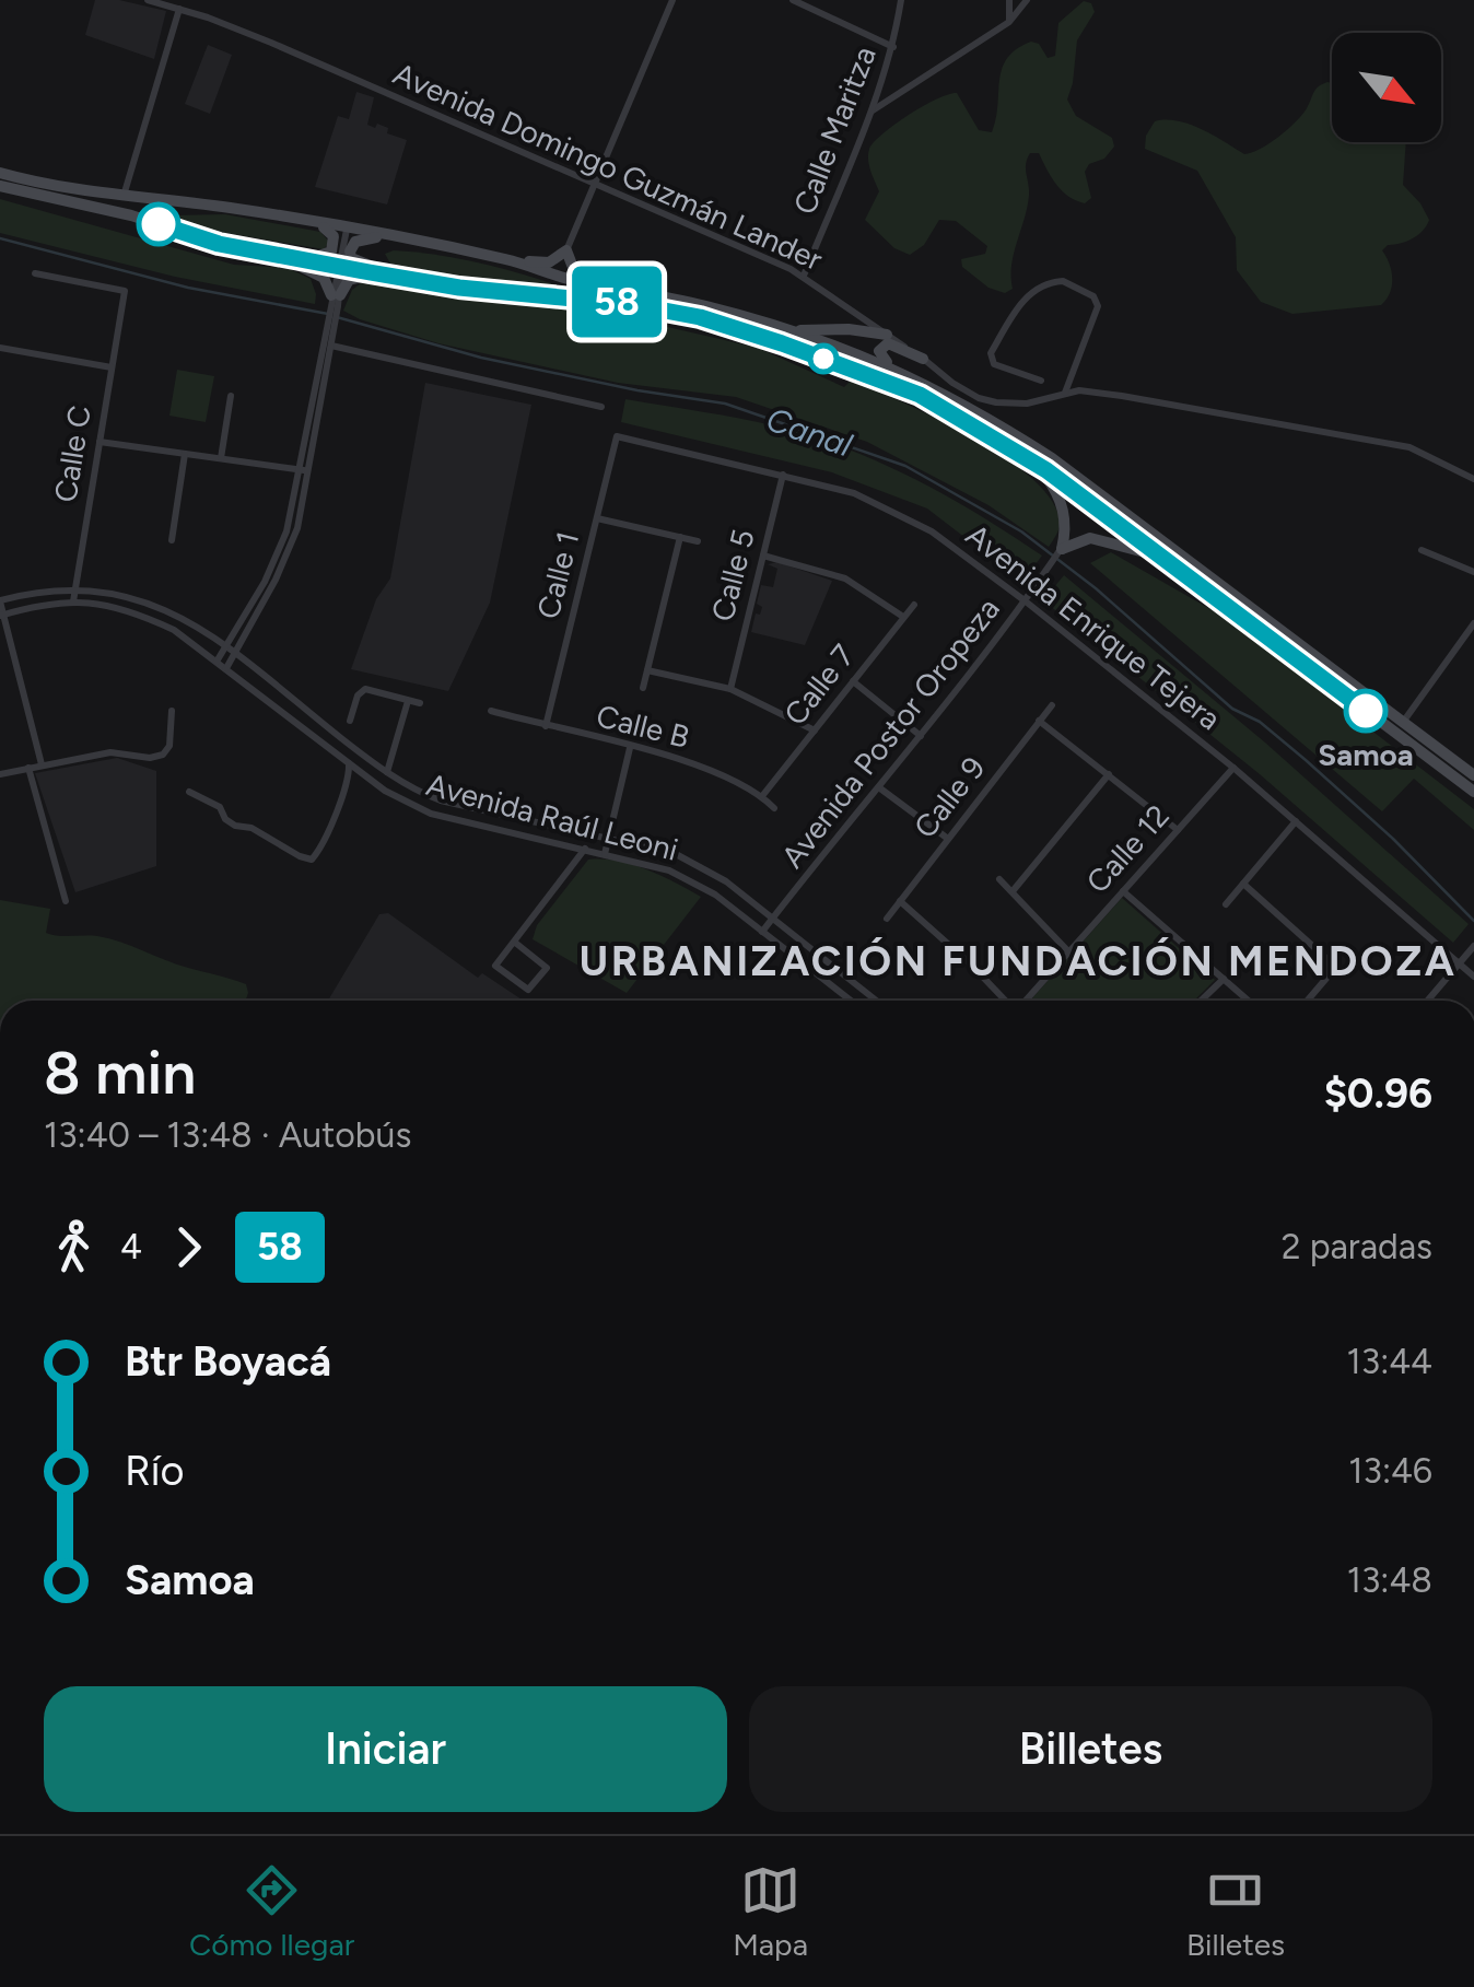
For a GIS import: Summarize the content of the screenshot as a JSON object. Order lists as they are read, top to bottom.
{
  "streets": {
    "street": [
      "Calle Maritza",
      "Avenida Domingo Guzmán Lander",
      "Calle C",
      "Calle 1",
      "Calle 5",
      "Avenida Enrique Tejera",
      "Calle 7",
      "Calle B",
      "Avenida Postor Oropeza",
      "Calle 9",
      "Avenida Raúl Leoni",
      "Calle 12"
    ]
  },
  "crossings": [
    ["Calle Maritza", "Avenida Domingo Guzmán Lander"],
    ["Calle C", "Avenida Raúl Leoni"],
    ["Calle 1", "Avenida Enrique Tejera"],
    ["Calle 1", "Calle B"],
    ["Calle 5", "Avenida Enrique Tejera"],
    ["Avenida Enrique Tejera", "Avenida Postor Oropeza"],
    ["Avenida Enrique Tejera", "Calle 12"],
    ["Calle 7", "Calle B"],
    ["Avenida Postor Oropeza", "Avenida Raúl Leoni"]
  ],
  "districts": ["URBANIZACIÓN FUNDACIÓN MENDOZA"],
  "water": ["Canal"],
  "places": ["Samoa"],
  "lines": ["bus line 58"],
  "north": "bottom right",
  "page": {
    "on_map": "58",
    "heading": ["8 min", "13:40 – 13:48 · Autobús", "$0.96"],
    "legs": ["4", "58", "2 paradas"],
    "list": [
      {
        "name": "Btr Boyacá",
        "value": "13:44"
      },
      {
        "name": "Río",
        "value": "13:46"
      },
      {
        "name": "Samoa",
        "value": "13:48"
      }
    ],
    "buttons": ["Iniciar", "Billetes"],
    "tabs": ["Cómo llegar", "Mapa", "Billetes"]
  }
}
